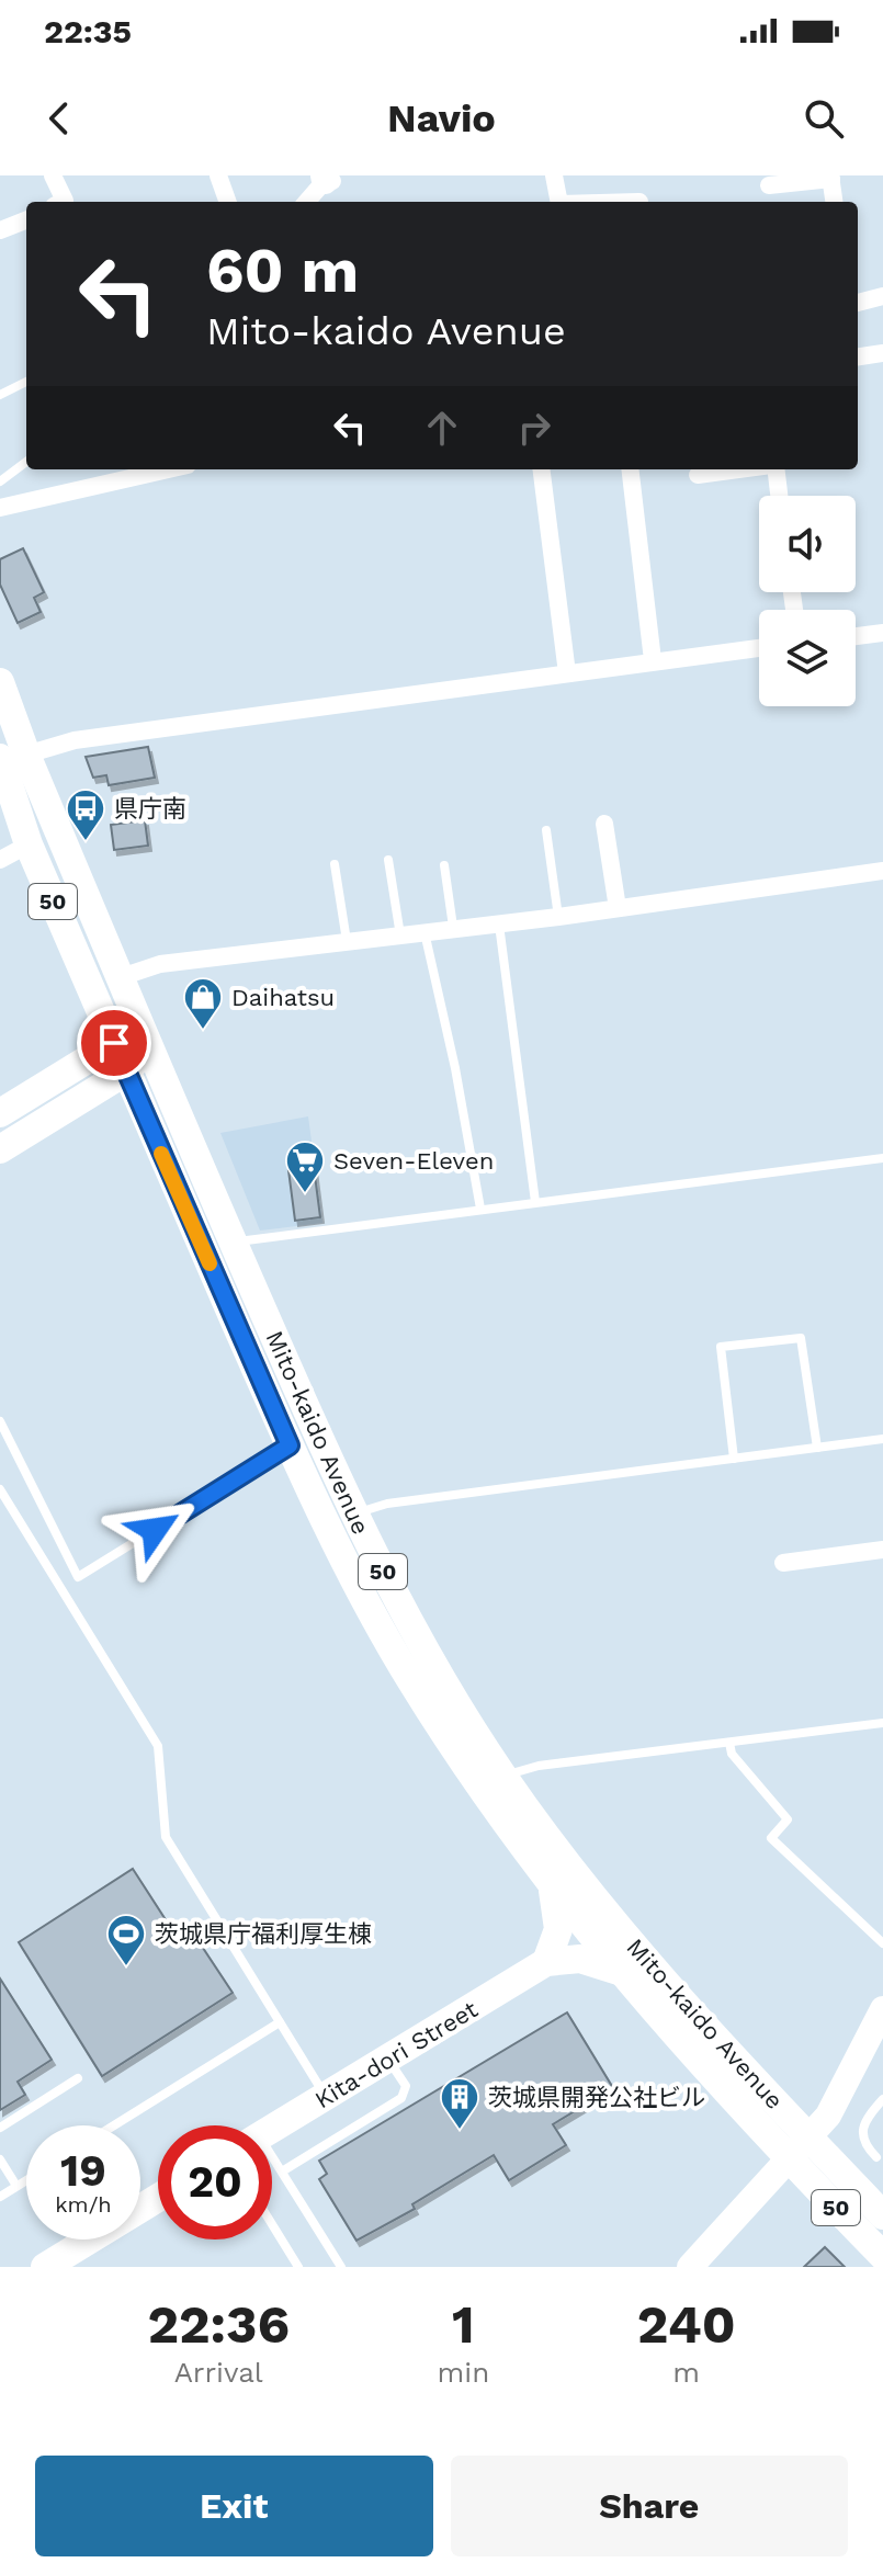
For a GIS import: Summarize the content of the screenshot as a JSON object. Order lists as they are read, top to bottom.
{
  "streets": {
    "main road": ["50", "Mito-kaido Avenue", "Kita-dori Street"]
  },
  "places": {
    "bus stop": ["県庁南"],
    "shop": ["Daihatsu"],
    "supermarket": ["Seven-Eleven"],
    "sports": ["茨城県庁福利厚生棟"],
    "building": ["茨城県開発公社ビル"]
  },
  "page": {
    "status": "22:35",
    "header": "Navio",
    "turn": ["60 m", "Mito-kaido Avenue"],
    "speed": "19 km/h",
    "limit": "20",
    "eta": [
      "22:36",
      "Arrival",
      "1",
      "min",
      "240",
      "m"
    ],
    "buttons": ["Exit", "Share"]
  }
}
